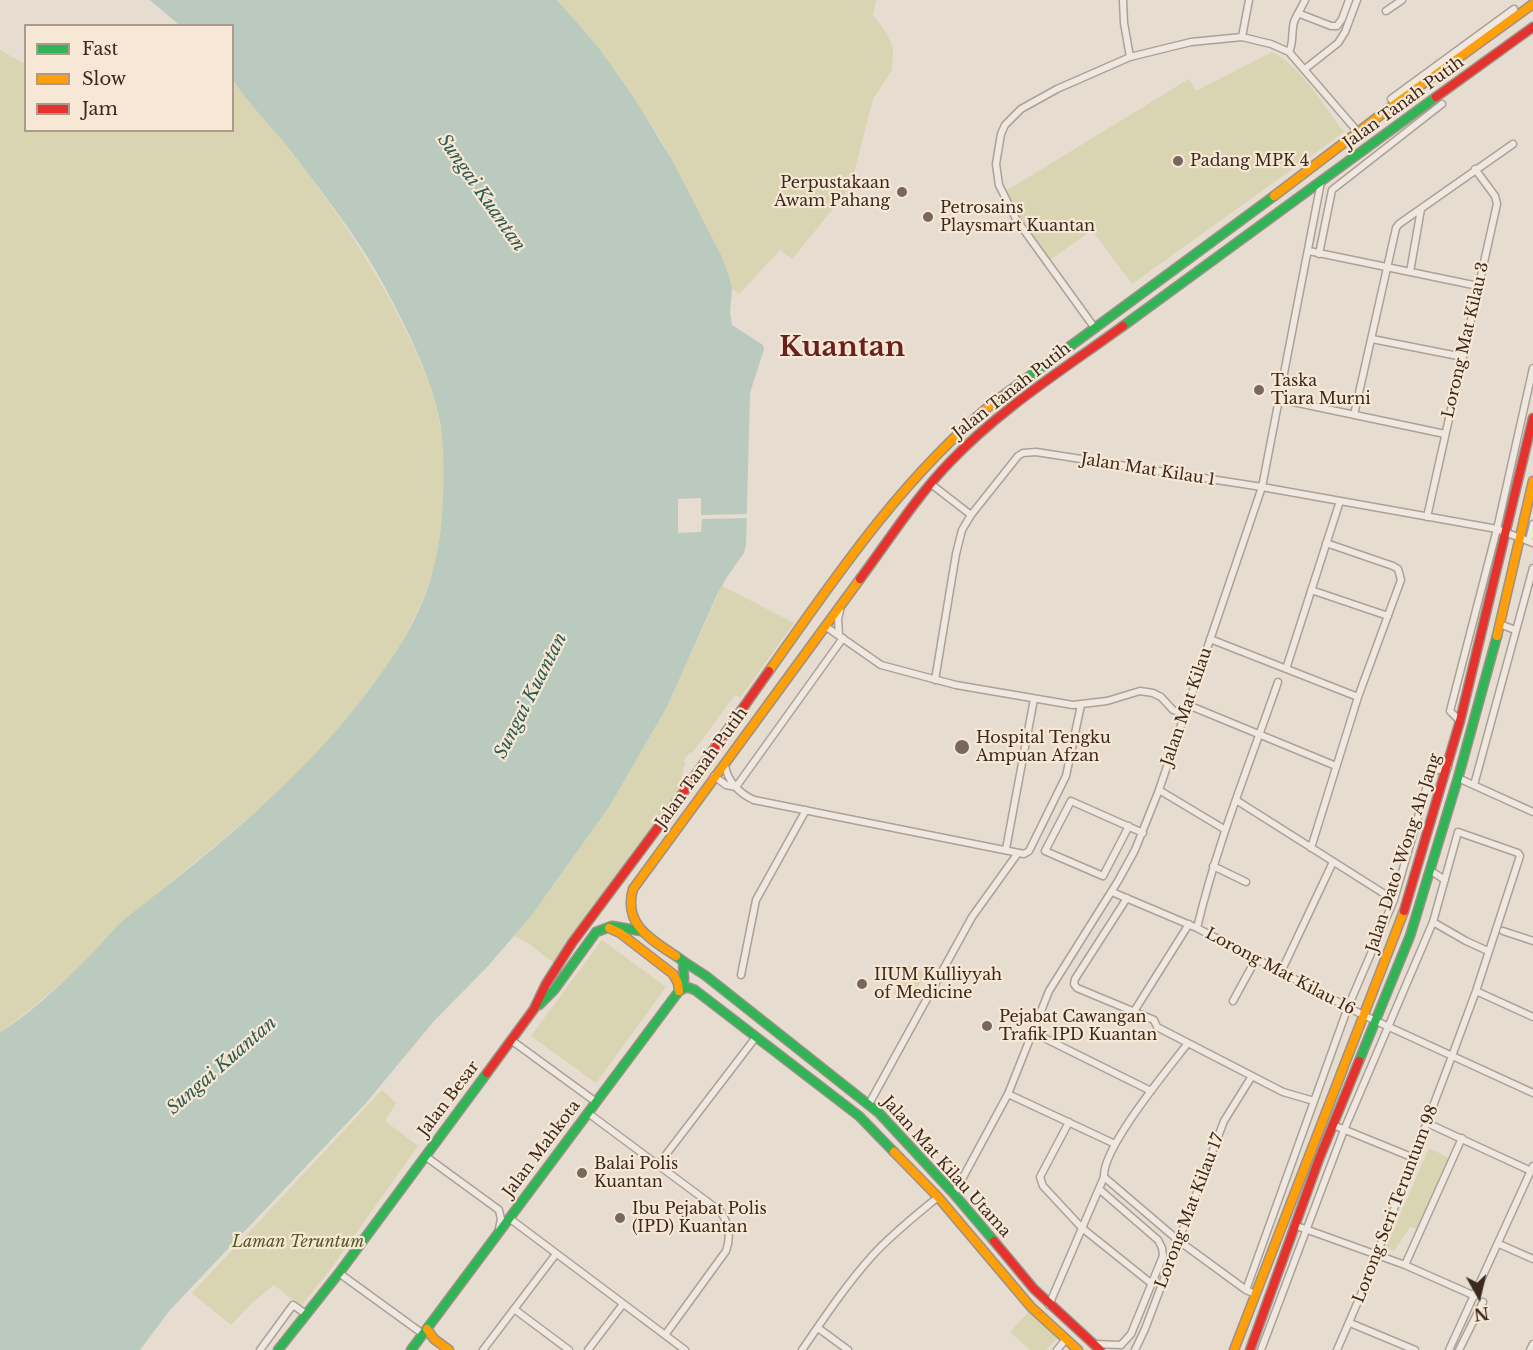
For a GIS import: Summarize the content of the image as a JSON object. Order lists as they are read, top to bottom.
{
  "streets": {
    "main road": [
      "Jalan Tanah Putih",
      "Jalan Dato' Wong Ah Jang",
      "Jalan Besar",
      "Jalan Mahkota",
      "Jalan Mat Kilau Utama"
    ],
    "street": [
      "Lorong Mat Kilau 3",
      "Jalan Mat Kilau 1",
      "Jalan Mat Kilau",
      "Lorong Mat Kilau 16",
      "Lorong Seri Teruntum 98",
      "Lorong Mat Kilau 17"
    ]
  },
  "crossings": [
    ["Jalan Tanah Putih", "Jalan Mat Kilau"],
    ["Jalan Tanah Putih", "Jalan Besar"],
    ["Jalan Tanah Putih", "Jalan Mat Kilau Utama"],
    ["Lorong Mat Kilau 3", "Jalan Mat Kilau 1"],
    ["Jalan Mat Kilau 1", "Jalan Mat Kilau"],
    ["Jalan Mat Kilau 1", "Jalan Dato' Wong Ah Jang"],
    ["Jalan Mat Kilau", "Lorong Mat Kilau 16"],
    ["Jalan Mat Kilau", "Jalan Mat Kilau Utama"],
    ["Jalan Dato' Wong Ah Jang", "Lorong Mat Kilau 16"],
    ["Lorong Mat Kilau 16", "Lorong Seri Teruntum 98"],
    ["Jalan Mahkota", "Jalan Mat Kilau Utama"]
  ],
  "districts": ["Kuantan"],
  "water": ["Sungai Kuantan"],
  "parks": ["Laman Teruntum"],
  "places": [
    "Padang MPK 4",
    "Perpustakaan Awam Pahang",
    "Petrosains Playsmart Kuantan",
    "Taska Tiara Murni",
    "Hospital Tengku Ampuan Afzan",
    "IIUM Kulliyyah of Medicine",
    "Pejabat Cawangan Trafik IPD Kuantan",
    "Balai Polis Kuantan",
    "Ibu Pejabat Polis (IPD) Kuantan"
  ],
  "legend": ["Fast", "Slow", "Jam"],
  "north": "bottom"
}
